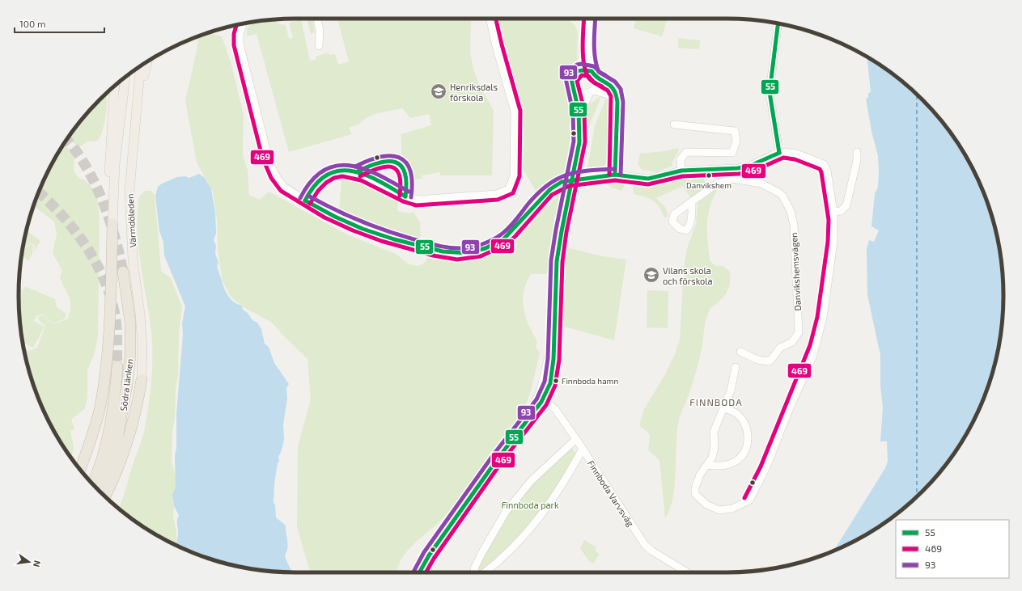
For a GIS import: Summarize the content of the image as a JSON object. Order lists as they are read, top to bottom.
{
  "streets": {
    "highway": ["Södra länken"],
    "main road": ["Värmdöleden"],
    "street": ["Danvikshemsvägen", "Finnboda Varvsväg"]
  },
  "districts": ["FINNBODA"],
  "parks": ["Finnboda park"],
  "places": {
    "school or university": ["Henriksdals förskola", "Vilans skola och förskola"],
    "other": ["Danvikshem", "Finnboda hamn"]
  },
  "lines": ["transit line 469", "transit line 93", "transit line 55"],
  "legend": ["55", "469", "93"],
  "scale_bar": "100 m",
  "north": "right"
}
